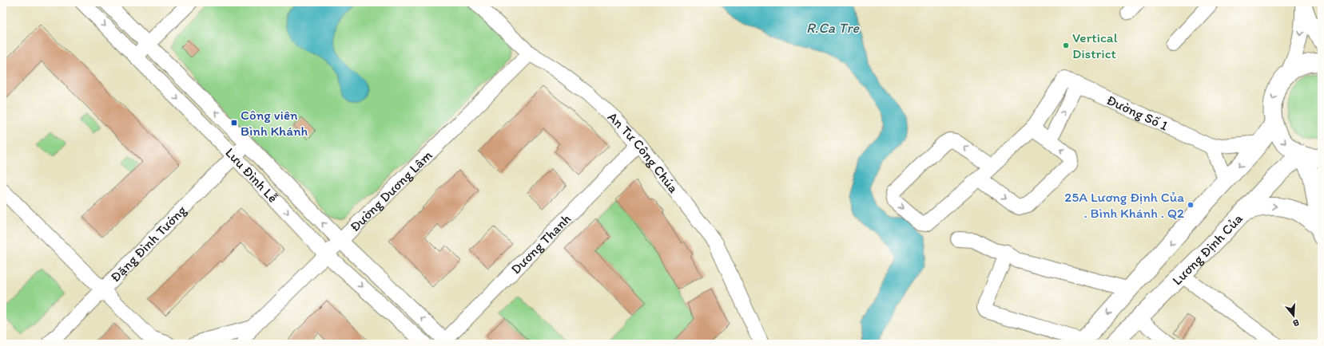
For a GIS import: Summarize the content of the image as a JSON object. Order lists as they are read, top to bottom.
{
  "streets": {
    "main road": ["Lương Định Của"],
    "street": [
      "Đường Số 1",
      "An Tư Công Chúa",
      "Lưu Đình Lễ",
      "Đường Dương Lâm",
      "Đặng Đình Tướng",
      "Dương Thanh"
    ]
  },
  "crossings": [
    ["An Tư Công Chúa", "Đường Dương Lâm"],
    ["An Tư Công Chúa", "Dương Thanh"],
    ["Lưu Đình Lễ", "Đường Dương Lâm"],
    ["Lưu Đình Lễ", "Đặng Đình Tướng"],
    ["Lưu Đình Lễ", "Dương Thanh"]
  ],
  "water": ["R.Ca Tre"],
  "places": {
    "other": ["Vertical District", "25A Lương Định Của . Bình Khánh . Q2"],
    "transit": ["Công viên Bình Khánh"]
  },
  "north": "bottom"
}
